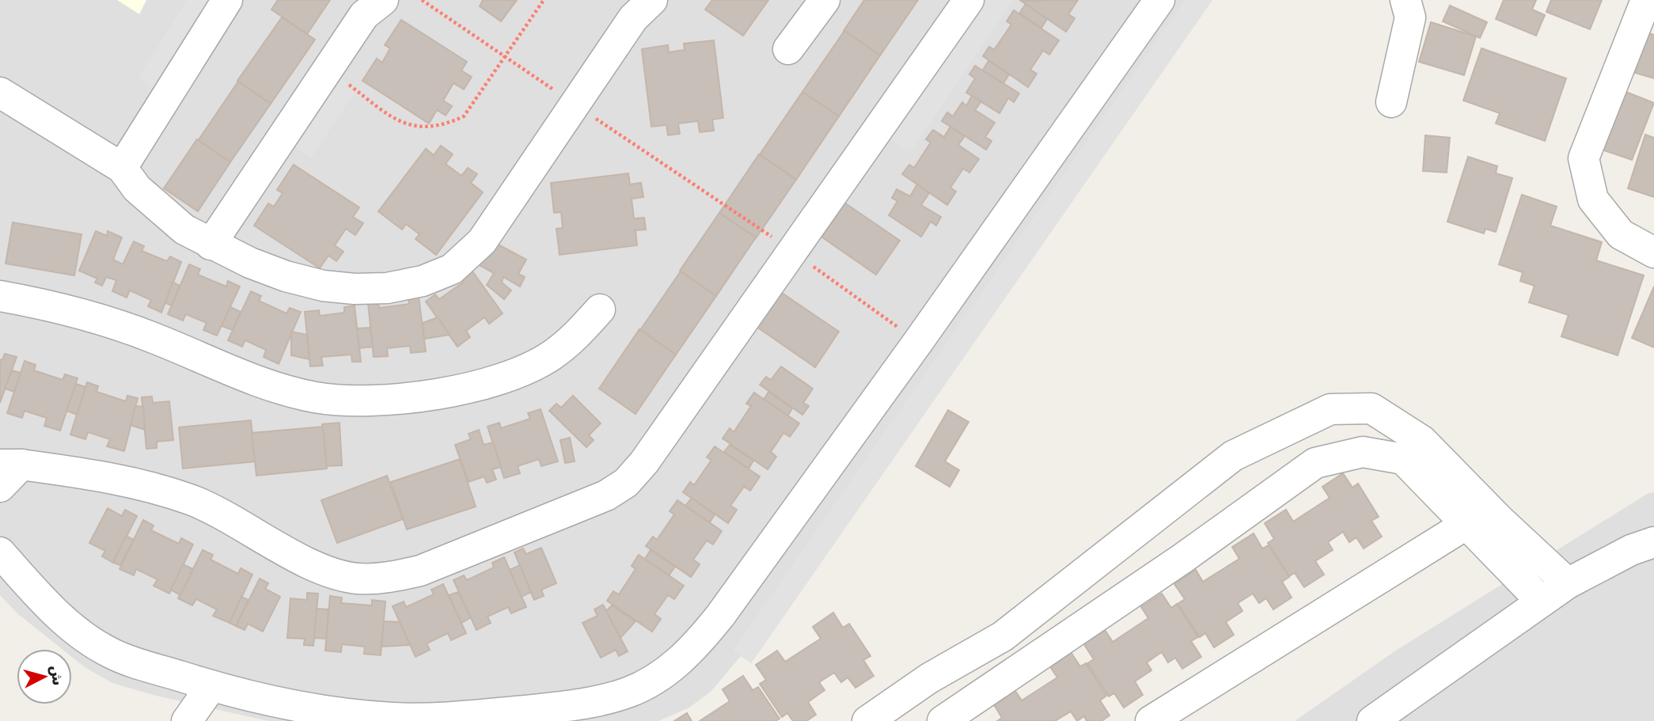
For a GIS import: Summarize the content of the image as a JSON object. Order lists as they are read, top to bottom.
{
  "north": "right"
}
